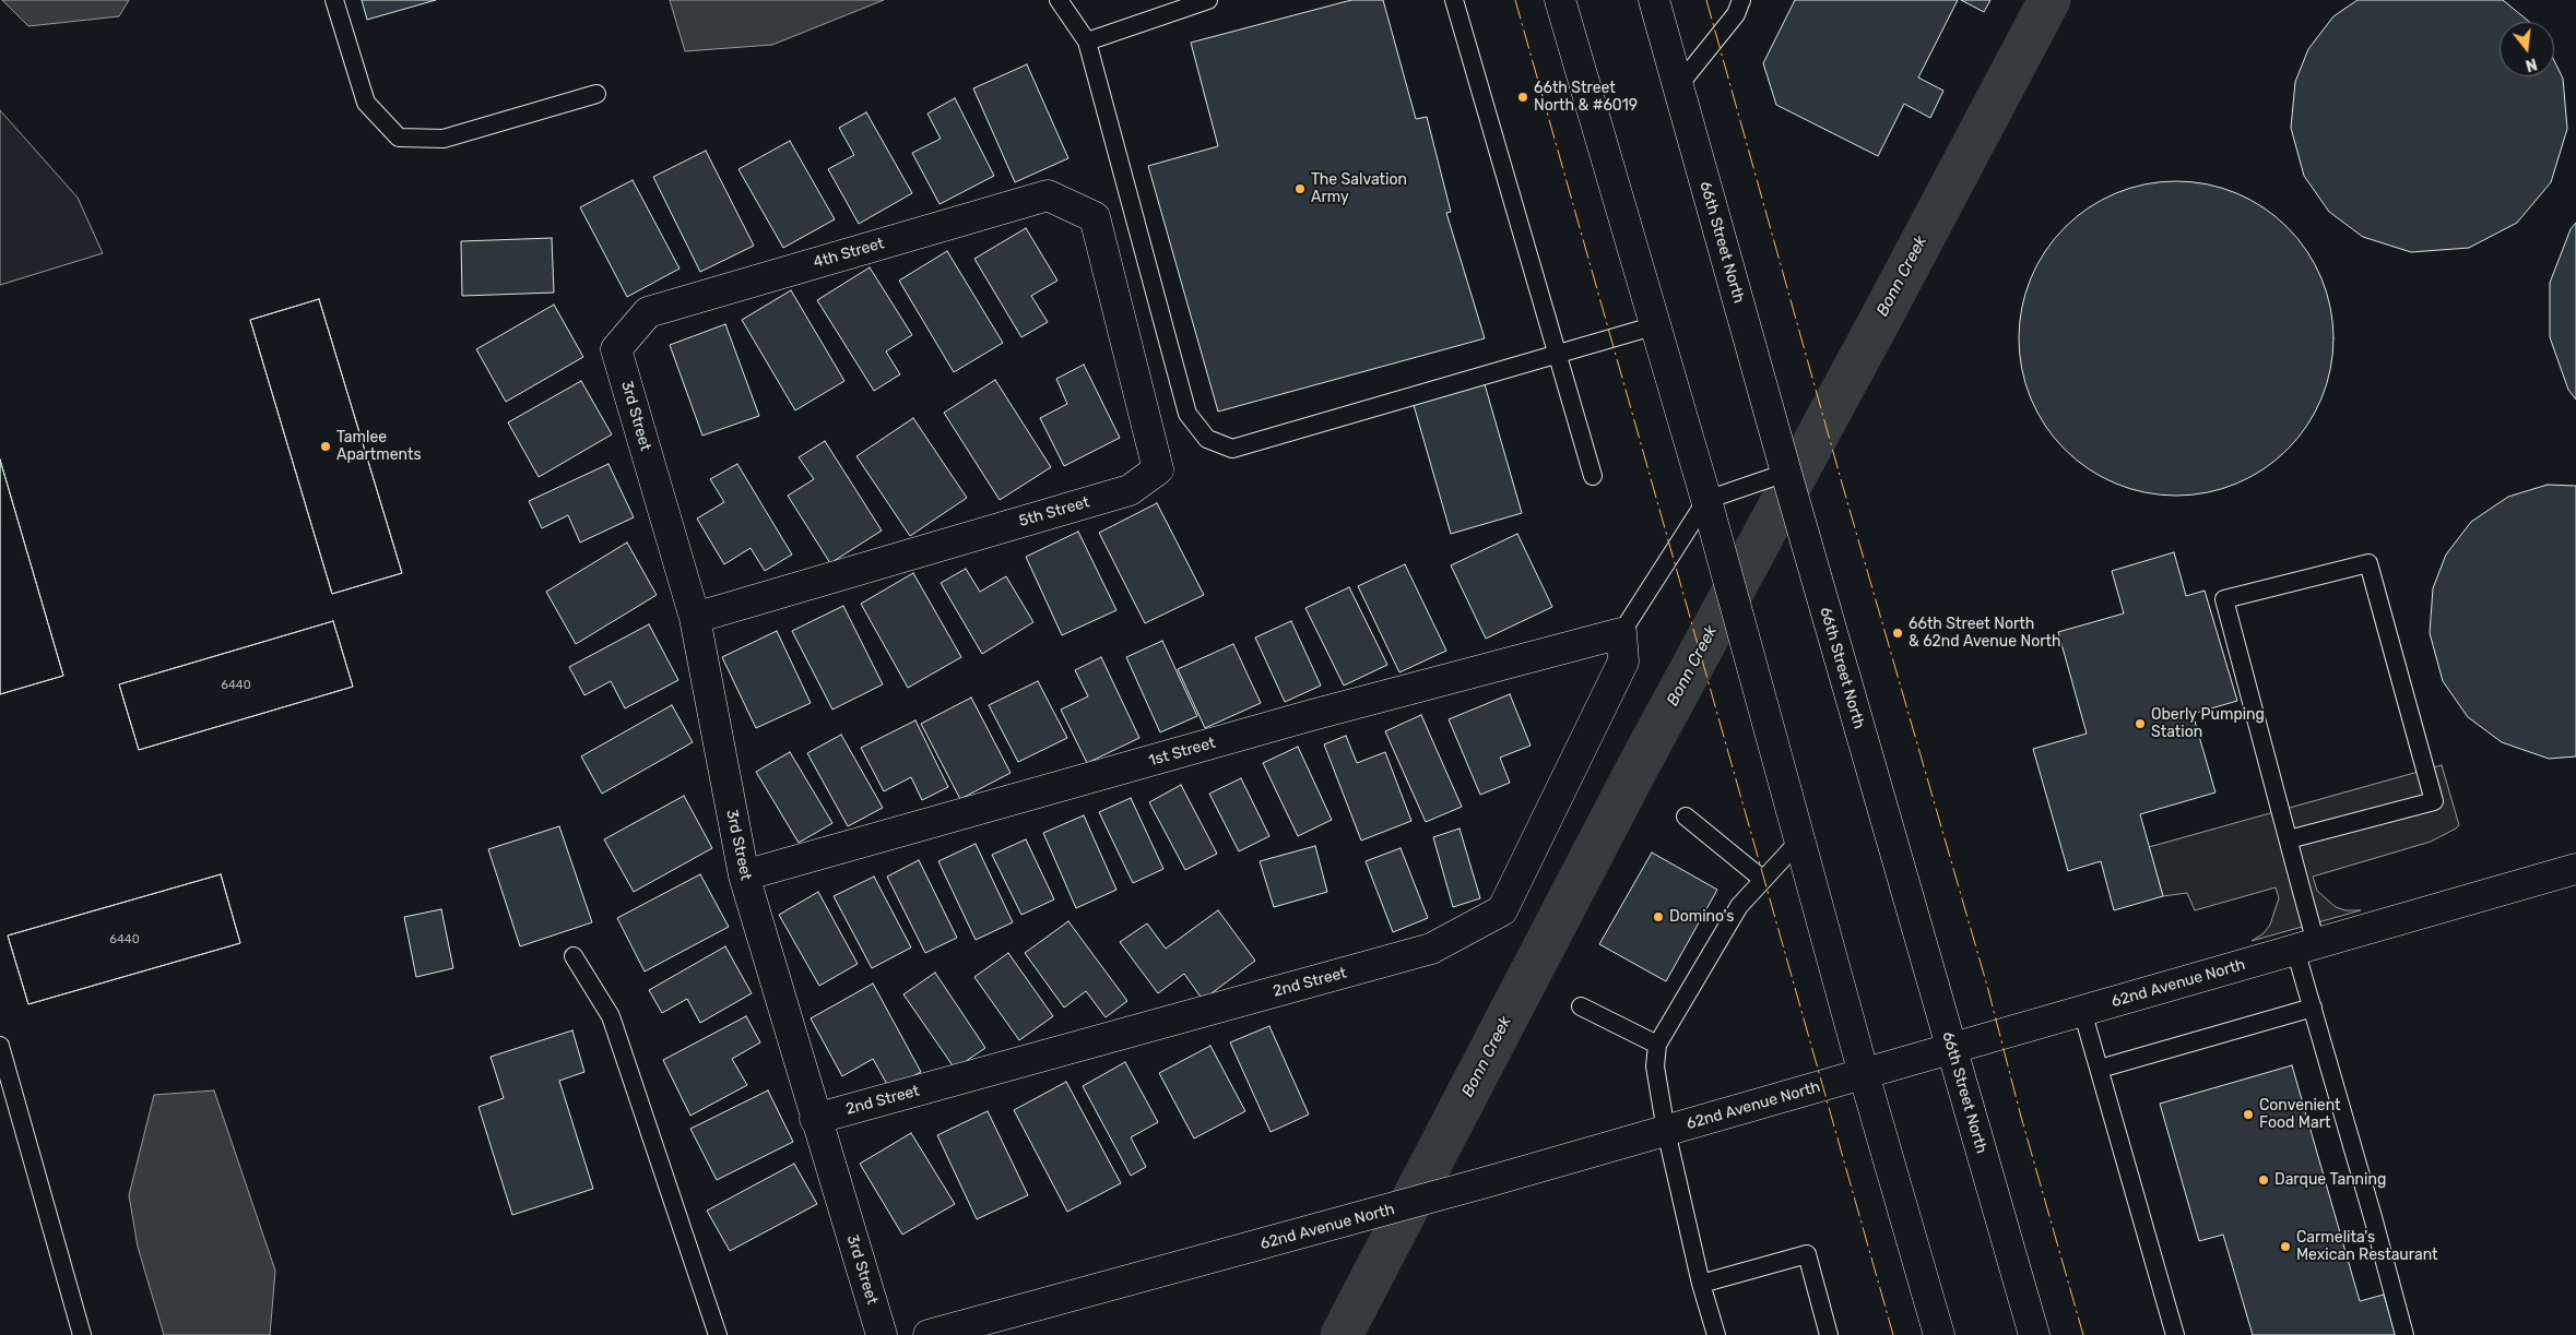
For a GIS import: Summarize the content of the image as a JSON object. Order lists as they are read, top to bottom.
{
  "streets": {
    "street": [
      "66th Street North",
      "4th Street",
      "3rd Street",
      "5th Street",
      "1st Street",
      "2nd Street",
      "62nd Avenue North"
    ]
  },
  "crossings": [
    ["66th Street North", "62nd Avenue North"],
    ["4th Street", "3rd Street"],
    ["4th Street", "5th Street"],
    ["3rd Street", "5th Street"],
    ["3rd Street", "1st Street"],
    ["3rd Street", "2nd Street"],
    ["1st Street", "2nd Street"]
  ],
  "water": ["Bonn Creek"],
  "places": [
    "66th Street North & #6019",
    "The Salvation Army",
    "Tamlee Apartments",
    "66th Street North & 62nd Avenue North",
    "Oberly Pumping Station",
    "Domino's",
    "Convenient Food Mart",
    "Darque Tanning",
    "Carmelita's Mexican Restaurant"
  ],
  "house_numbers": ["6440", "6440"],
  "north": "bottom"
}
